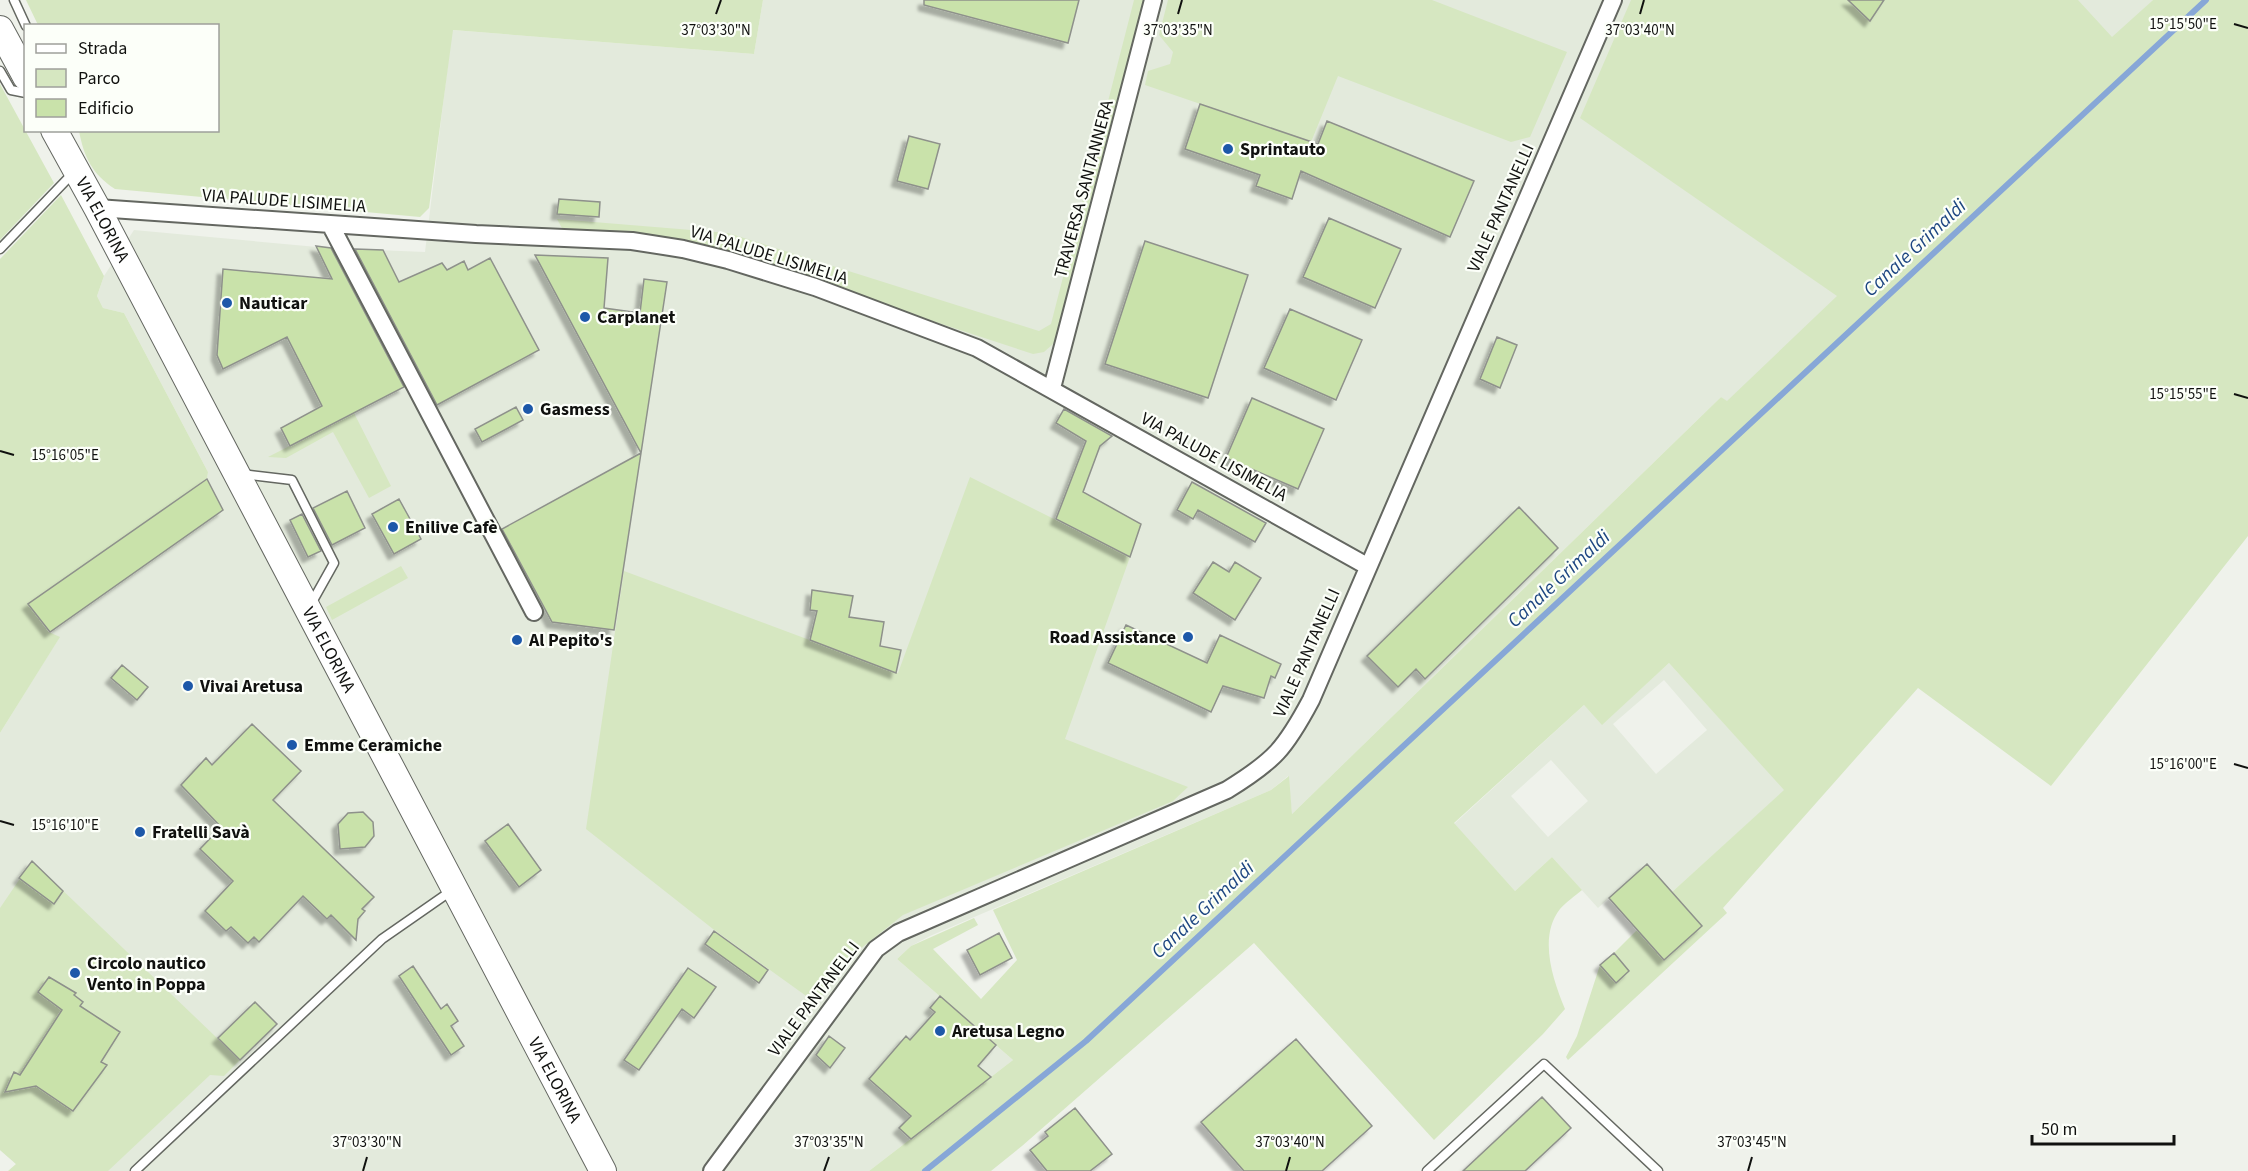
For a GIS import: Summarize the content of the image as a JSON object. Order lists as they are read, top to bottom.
{
  "streets": {
    "main road": ["VIA ELORINA"],
    "street": ["TRAVERSA SANTANNERA", "VIA PALUDE LISIMELIA", "VIALE PANTANELLI"]
  },
  "crossings": [
    ["TRAVERSA SANTANNERA", "VIA PALUDE LISIMELIA"],
    ["VIA PALUDE LISIMELIA", "VIALE PANTANELLI"],
    ["VIA PALUDE LISIMELIA", "VIA ELORINA"]
  ],
  "water": ["Canale Grimaldi"],
  "places": [
    "Sprintauto",
    "Nauticar",
    "Carplanet",
    "Gasmess",
    "Enilive Cafè",
    "Road Assistance",
    "Al Pepito's",
    "Vivai Aretusa",
    "Emme Ceramiche",
    "Fratelli Savà",
    "Circolo nautico Vento in Poppa",
    "Aretusa Legno"
  ],
  "legend": ["Strada", "Parco", "Edificio"],
  "scale_bar": "50 m",
  "coordinates": [
    "15°15'50\"E",
    "37°03'30\"N",
    "37°03'35\"N",
    "37°03'40\"N",
    "15°15'55\"E",
    "15°16'05\"E",
    "15°16'00\"E",
    "15°16'10\"E",
    "37°03'45\"N"
  ]
}
